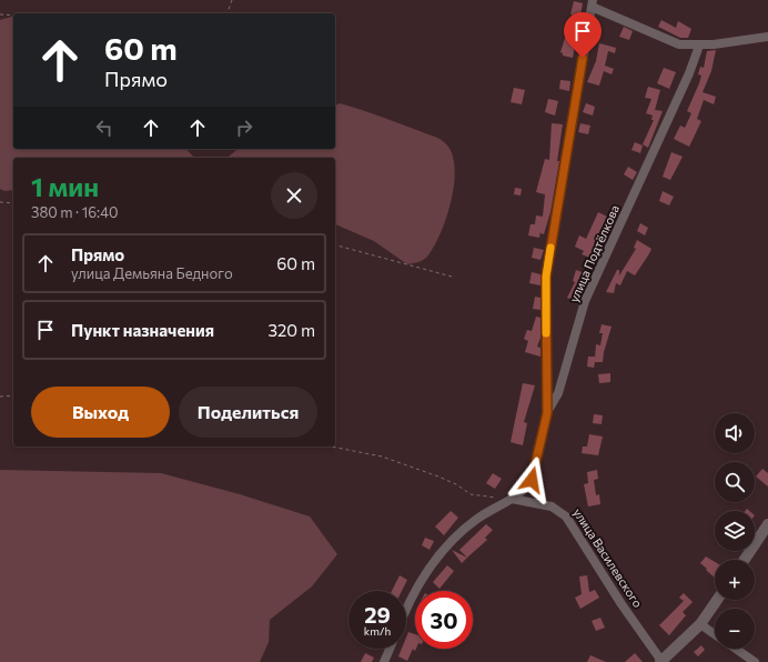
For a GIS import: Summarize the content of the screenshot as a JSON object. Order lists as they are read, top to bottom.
{
  "streets": {
    "street": ["улица Подтёлкова", "улица Василевского"]
  },
  "crossings": [
    ["улица Подтёлкова", "улица Василевского"]
  ],
  "page": {
    "turn": ["60 m", "Прямо"],
    "heading": ["1 мин", "380 m · 16:40"],
    "list": [
      {
        "name": "Прямо",
        "note": "улица Демьяна Бедного",
        "value": "60 m"
      },
      {
        "name": "Пункт назначения",
        "value": "320 m"
      }
    ],
    "buttons": ["Выход", "Поделиться"],
    "map_buttons": ["+", "−"],
    "speed": "29 km/h",
    "limit": "30"
  }
}
